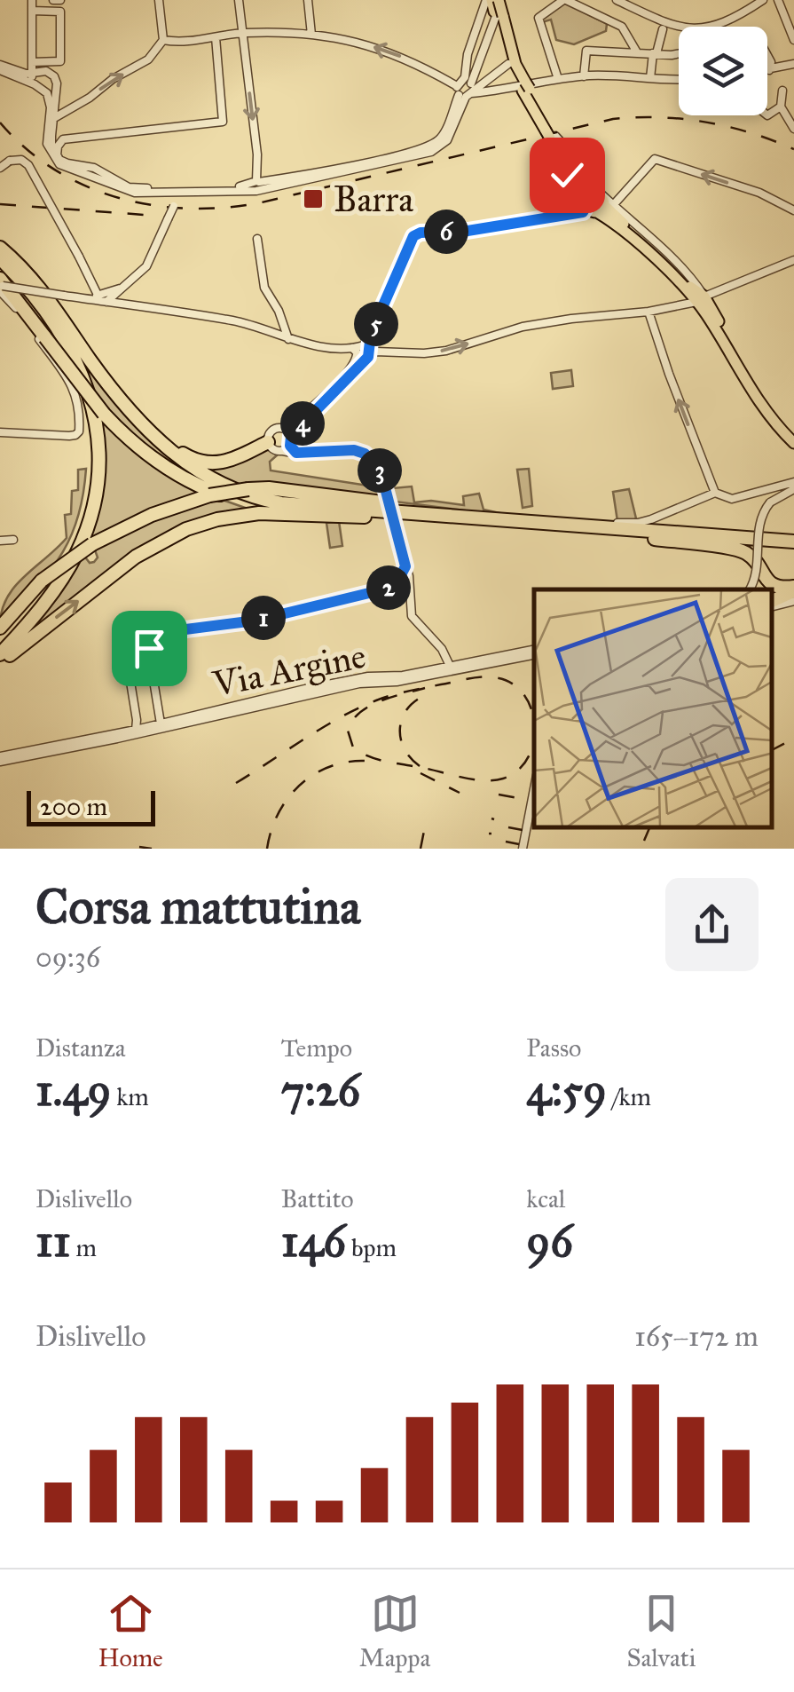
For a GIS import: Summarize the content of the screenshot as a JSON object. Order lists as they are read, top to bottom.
{
  "streets": {
    "street": ["Via Argine"]
  },
  "places": {
    "transit": ["Barra"]
  },
  "scale_bar": "200 m",
  "page": {
    "pins": [
      "6",
      "5",
      "4",
      "3",
      "2",
      "1"
    ],
    "scale": "200 m",
    "heading": ["Corsa mattutina", "09:36"],
    "stats": [
      ["Distanza", "1.49 km"],
      ["Tempo", "7:26"],
      ["Passo", "4:59 /km"],
      ["Dislivello", "11 m"],
      ["Battito", "146 bpm"],
      ["kcal", "96"]
    ],
    "chart": ["Dislivello", "165–172 m"],
    "tabs": ["Home", "Mappa", "Salvati"]
  }
}
